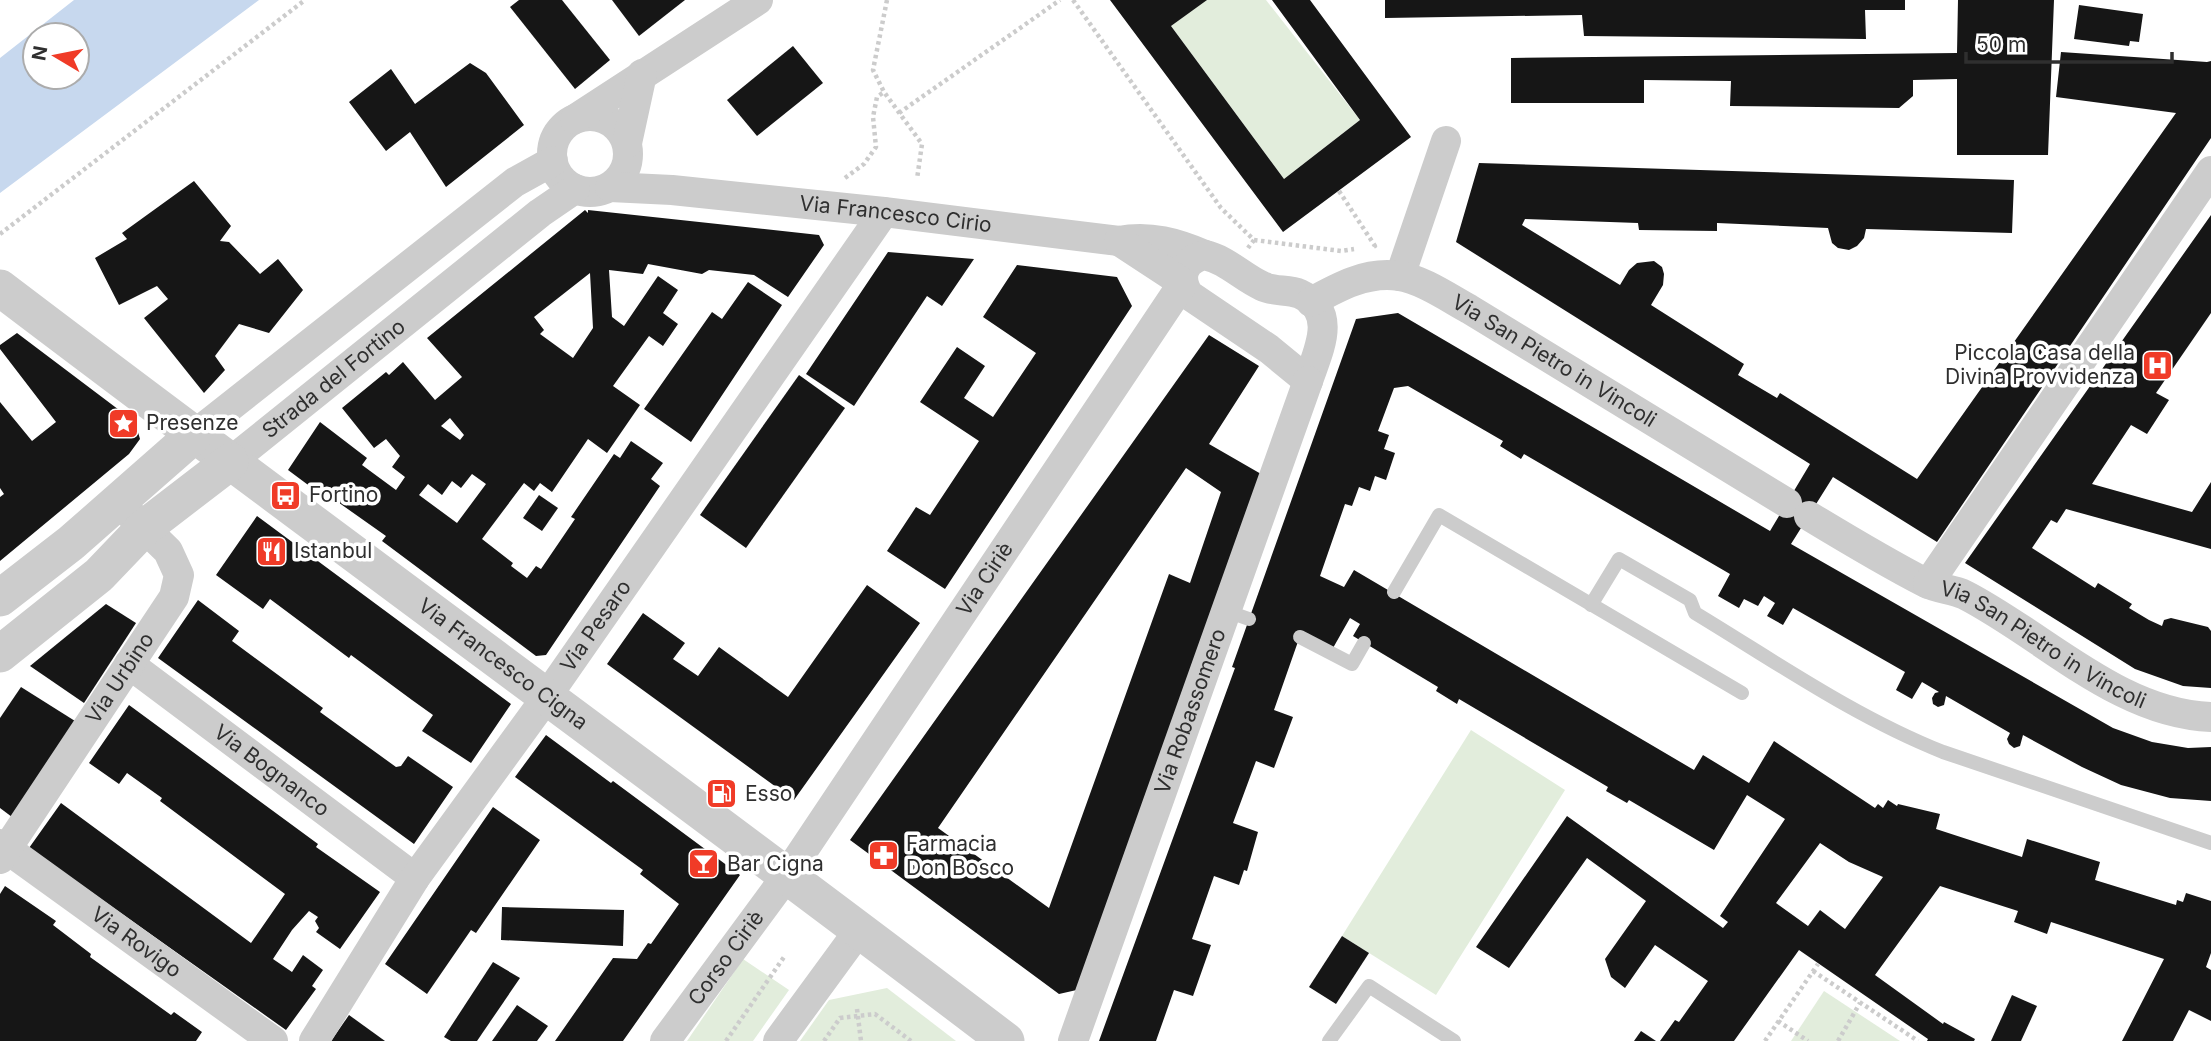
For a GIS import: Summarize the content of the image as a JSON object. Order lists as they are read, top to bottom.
{
  "streets": {
    "street": [
      "Via Francesco Cirio",
      "Via San Pietro in Vincoli",
      "Strada del Fortino",
      "Via Ciriè",
      "Via Pesaro",
      "Via Francesco Cigna",
      "Via Urbino",
      "Via Robassomero",
      "Via Bognanco",
      "Via Rovigo",
      "Corso Ciriè"
    ]
  },
  "crossings": [
    ["Via Francesco Cirio", "Via San Pietro in Vincoli"],
    ["Via Francesco Cirio", "Strada del Fortino"],
    ["Via Francesco Cirio", "Via Ciriè"],
    ["Via Francesco Cirio", "Via Pesaro"],
    ["Via Francesco Cirio", "Via Robassomero"],
    ["Via San Pietro in Vincoli", "Via Robassomero"],
    ["Strada del Fortino", "Via Francesco Cigna"],
    ["Strada del Fortino", "Via Urbino"],
    ["Via Ciriè", "Via Francesco Cigna"],
    ["Via Ciriè", "Corso Ciriè"],
    ["Via Pesaro", "Via Francesco Cigna"],
    ["Via Pesaro", "Via Bognanco"],
    ["Via Francesco Cigna", "Corso Ciriè"],
    ["Via Urbino", "Via Bognanco"],
    ["Via Urbino", "Via Rovigo"]
  ],
  "places": {
    "hospital": ["Piccola Casa della Divina Provvidenza"],
    "place": ["Presenze"],
    "bus stop": ["Fortino"],
    "restaurant": ["Istanbul"],
    "fuel station": ["Esso"],
    "pharmacy": ["Farmacia Don Bosco"],
    "bar": ["Bar Cigna"]
  },
  "scale_bar": "50 m",
  "north": "left"
}
